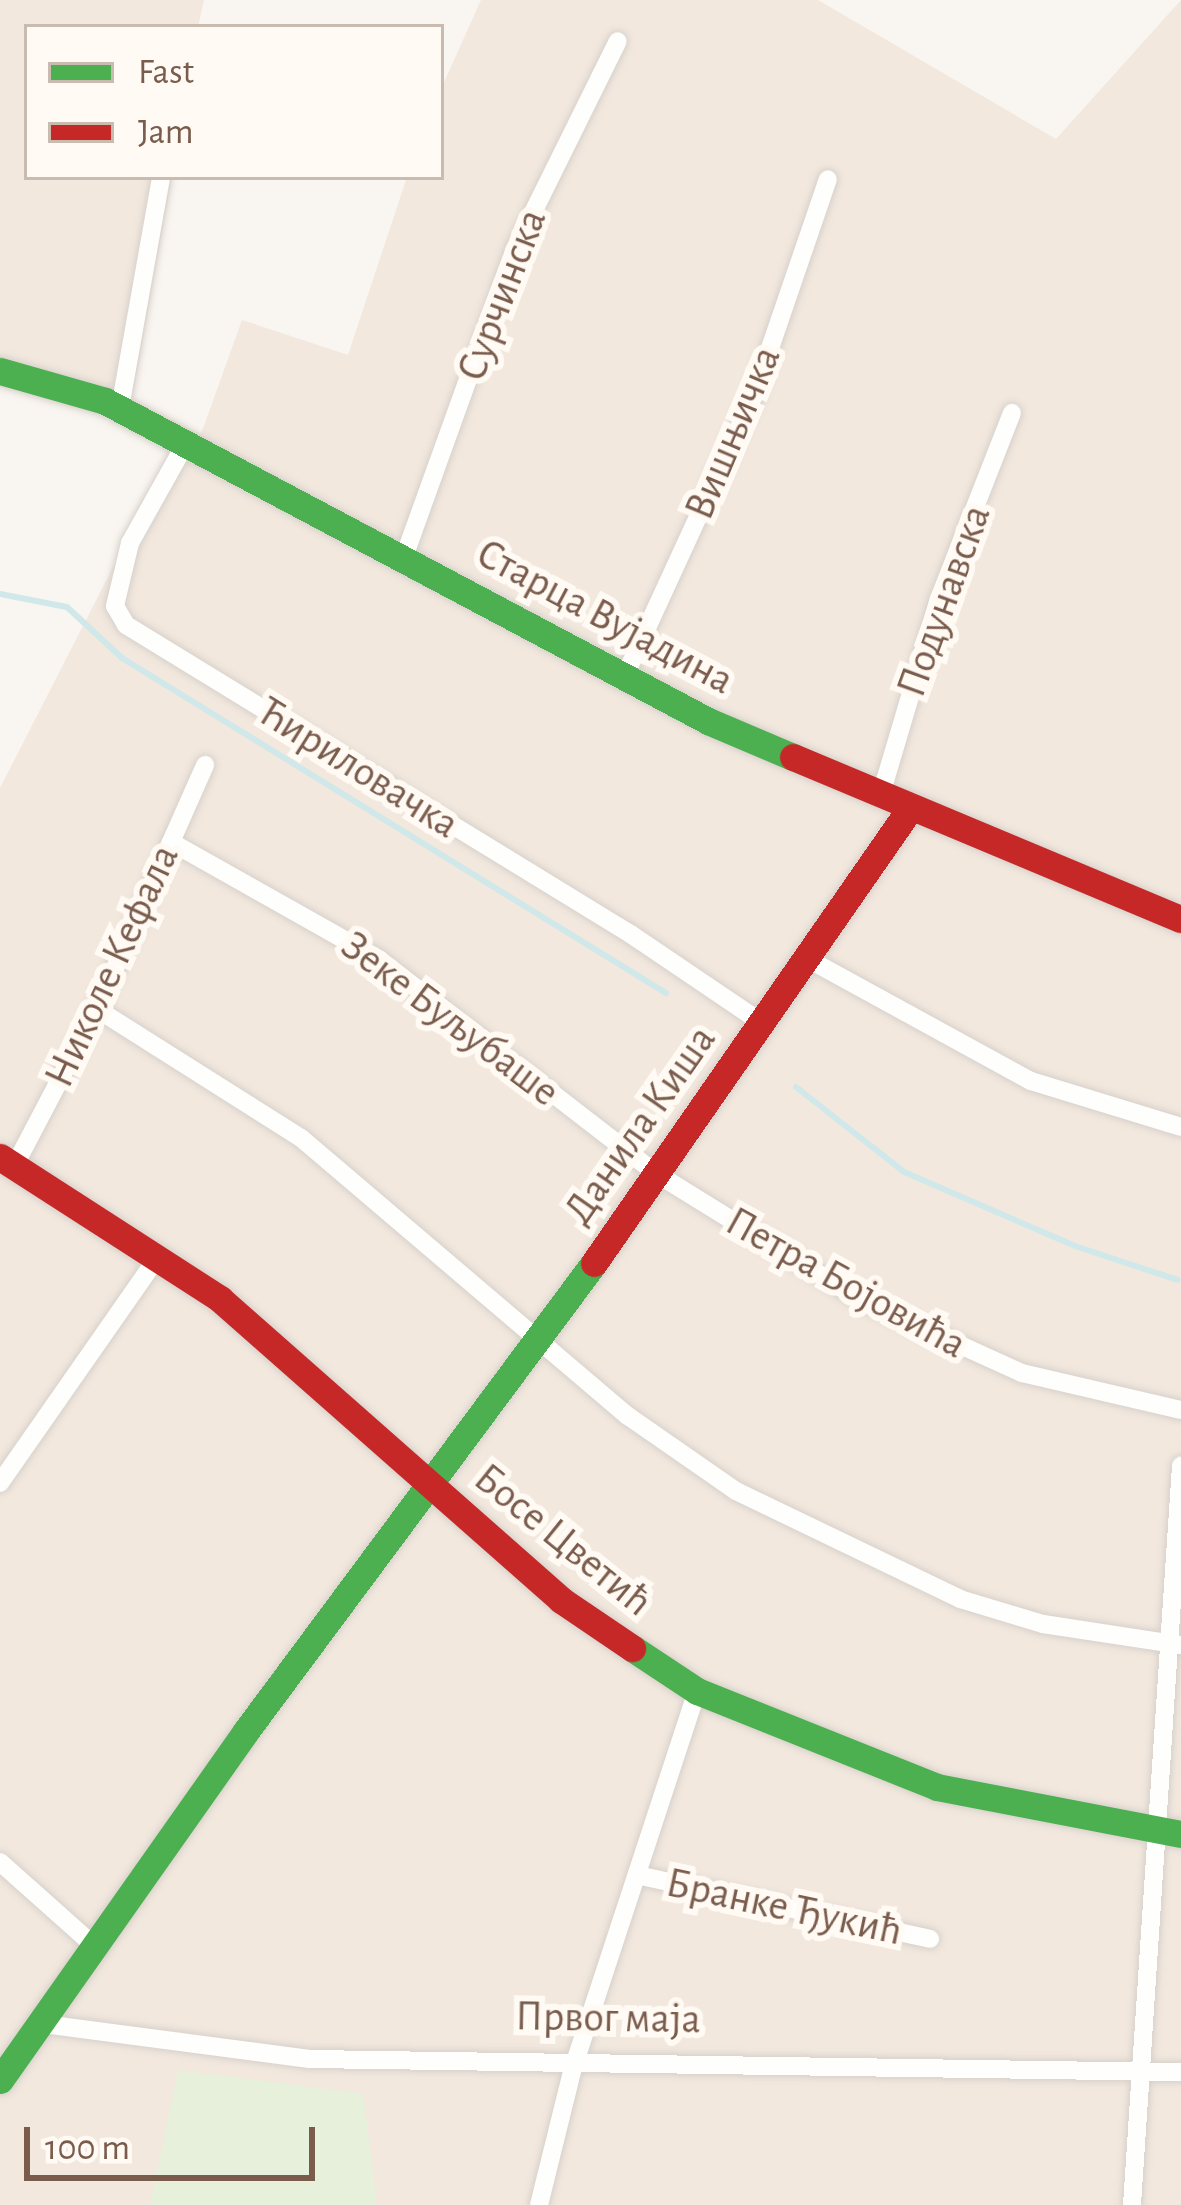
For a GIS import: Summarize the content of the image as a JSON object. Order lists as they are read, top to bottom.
{
  "streets": {
    "street": [
      "Сурчинска",
      "Вишњичка",
      "Подунавска",
      "Старца Вујадина",
      "Ћириловачка",
      "Николе Кефала",
      "Зеке Буљубаше",
      "Данила Киша",
      "Петра Бојовића",
      "Босе Цветић",
      "Бранке Ђукић",
      "Првог маја"
    ]
  },
  "crossings": [
    ["Сурчинска", "Старца Вујадина"],
    ["Вишњичка", "Старца Вујадина"],
    ["Подунавска", "Старца Вујадина"],
    ["Старца Вујадина", "Ћириловачка"],
    ["Старца Вујадина", "Данила Киша"],
    ["Ћириловачка", "Данила Киша"],
    ["Николе Кефала", "Зеке Буљубаше"],
    ["Николе Кефала", "Босе Цветић"],
    ["Зеке Буљубаше", "Данила Киша"],
    ["Зеке Буљубаше", "Петра Бојовића"],
    ["Данила Киша", "Петра Бојовића"],
    ["Данила Киша", "Босе Цветић"]
  ],
  "legend": ["Fast", "Jam"],
  "scale_bar": "100 m"
}
